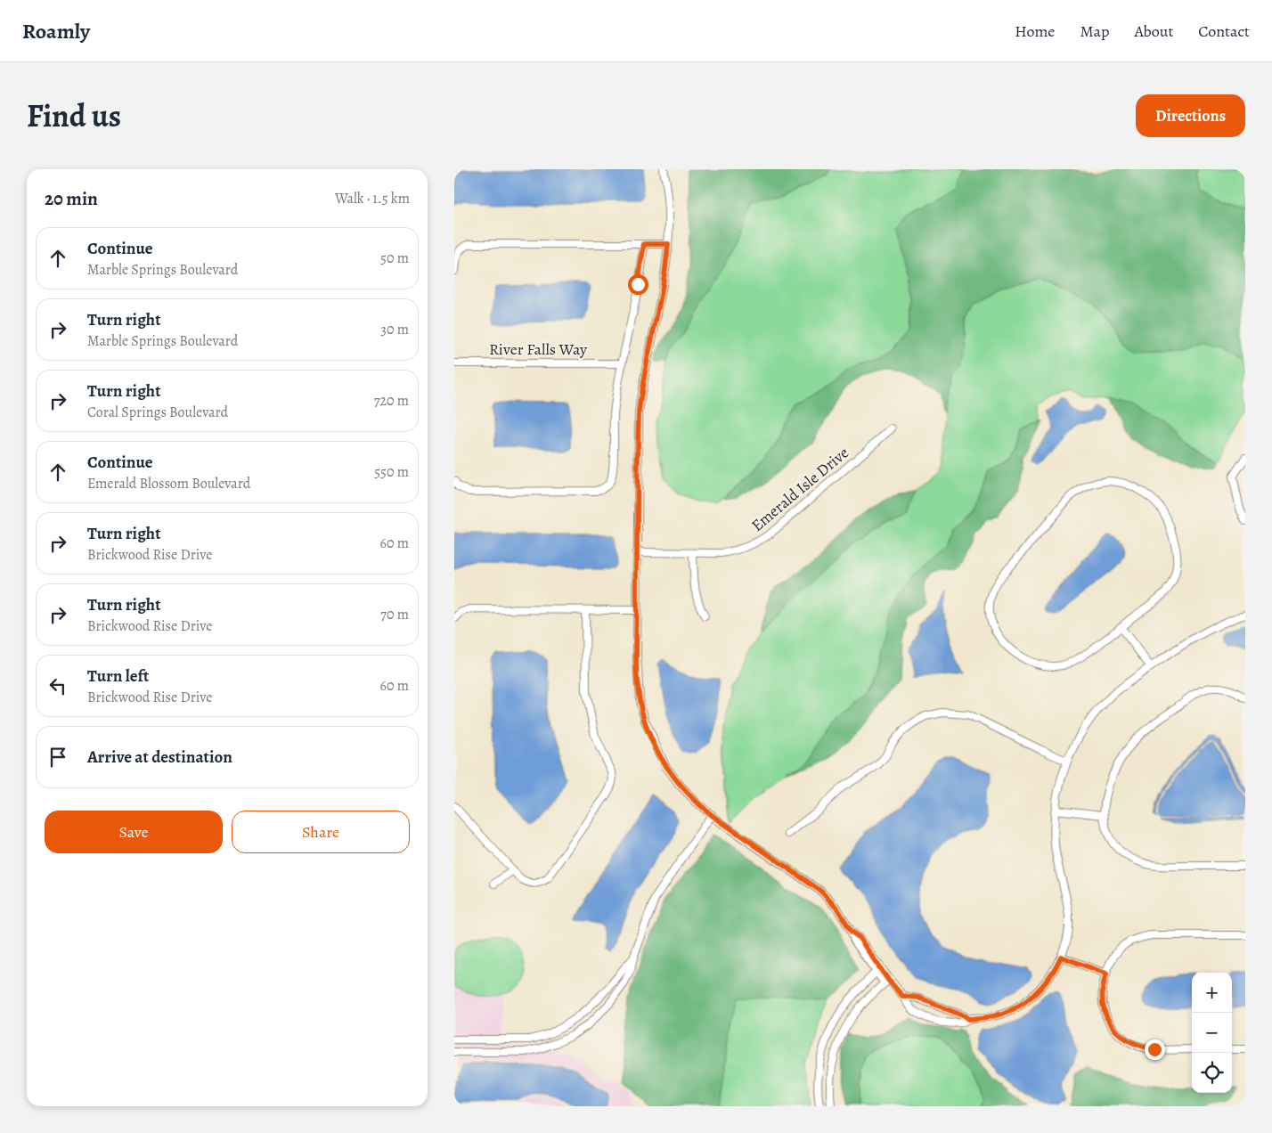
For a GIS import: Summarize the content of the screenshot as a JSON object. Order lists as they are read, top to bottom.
{
  "streets": {
    "street": ["River Falls Way", "Emerald Isle Drive"]
  },
  "page": {
    "header": "Roamly",
    "nav": [
      "Home",
      "Map",
      "About",
      "Contact"
    ],
    "title": "Find us",
    "buttons": [
      "Directions",
      ["Save", "Share"]
    ],
    "heading": ["20 min", "Walk · 1.5 km"],
    "list": [
      ["Continue", "Marble Springs Boulevard", "50 m"],
      ["Turn right", "Marble Springs Boulevard", "30 m"],
      ["Turn right", "Coral Springs Boulevard", "720 m"],
      ["Continue", "Emerald Blossom Boulevard", "550 m"],
      ["Turn right", "Brickwood Rise Drive", "60 m"],
      ["Turn right", "Brickwood Rise Drive", "70 m"],
      ["Turn left", "Brickwood Rise Drive", "60 m"],
      "Arrive at destination"
    ],
    "map_buttons": ["+", "−"]
  }
}
